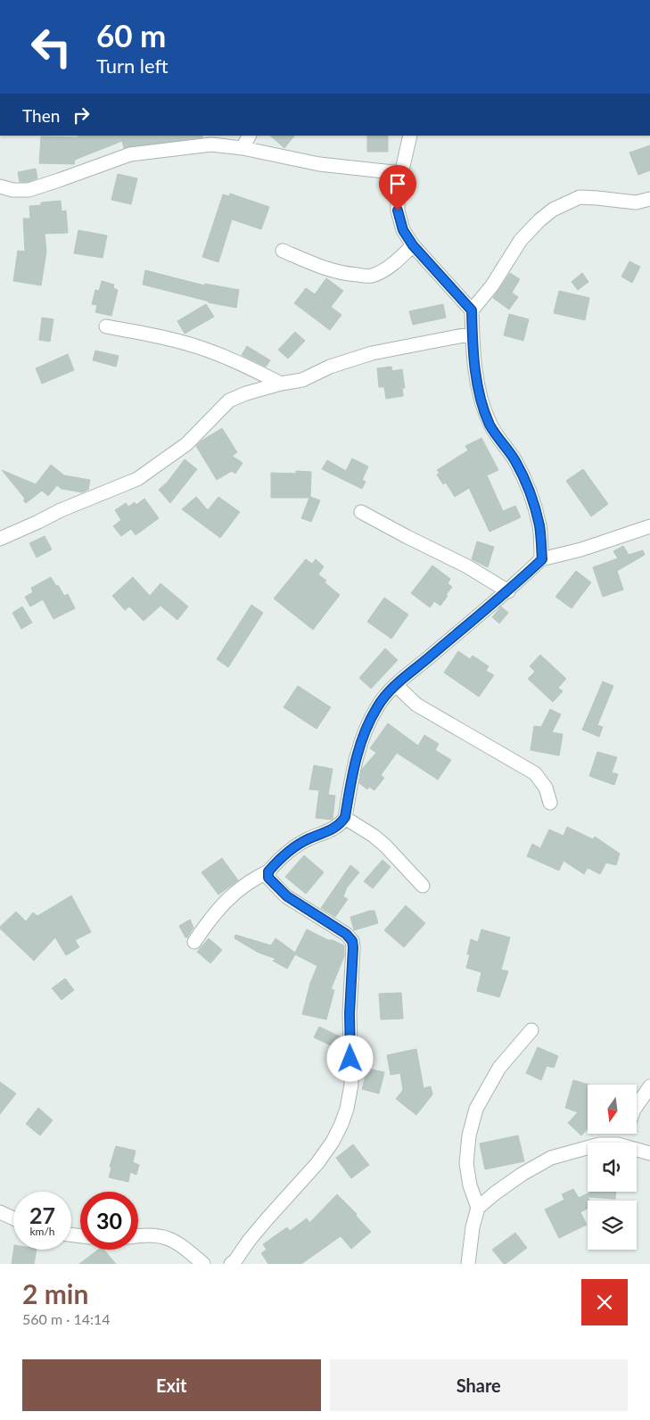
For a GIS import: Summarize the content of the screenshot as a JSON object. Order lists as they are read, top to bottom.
{
  "north": "bottom",
  "page": {
    "turn": ["60 m", "Turn left"],
    "then": "Then",
    "speed": "27 km/h",
    "limit": "30",
    "heading": ["2 min", "560 m · 14:14"],
    "buttons": ["Exit", "Share"]
  }
}
